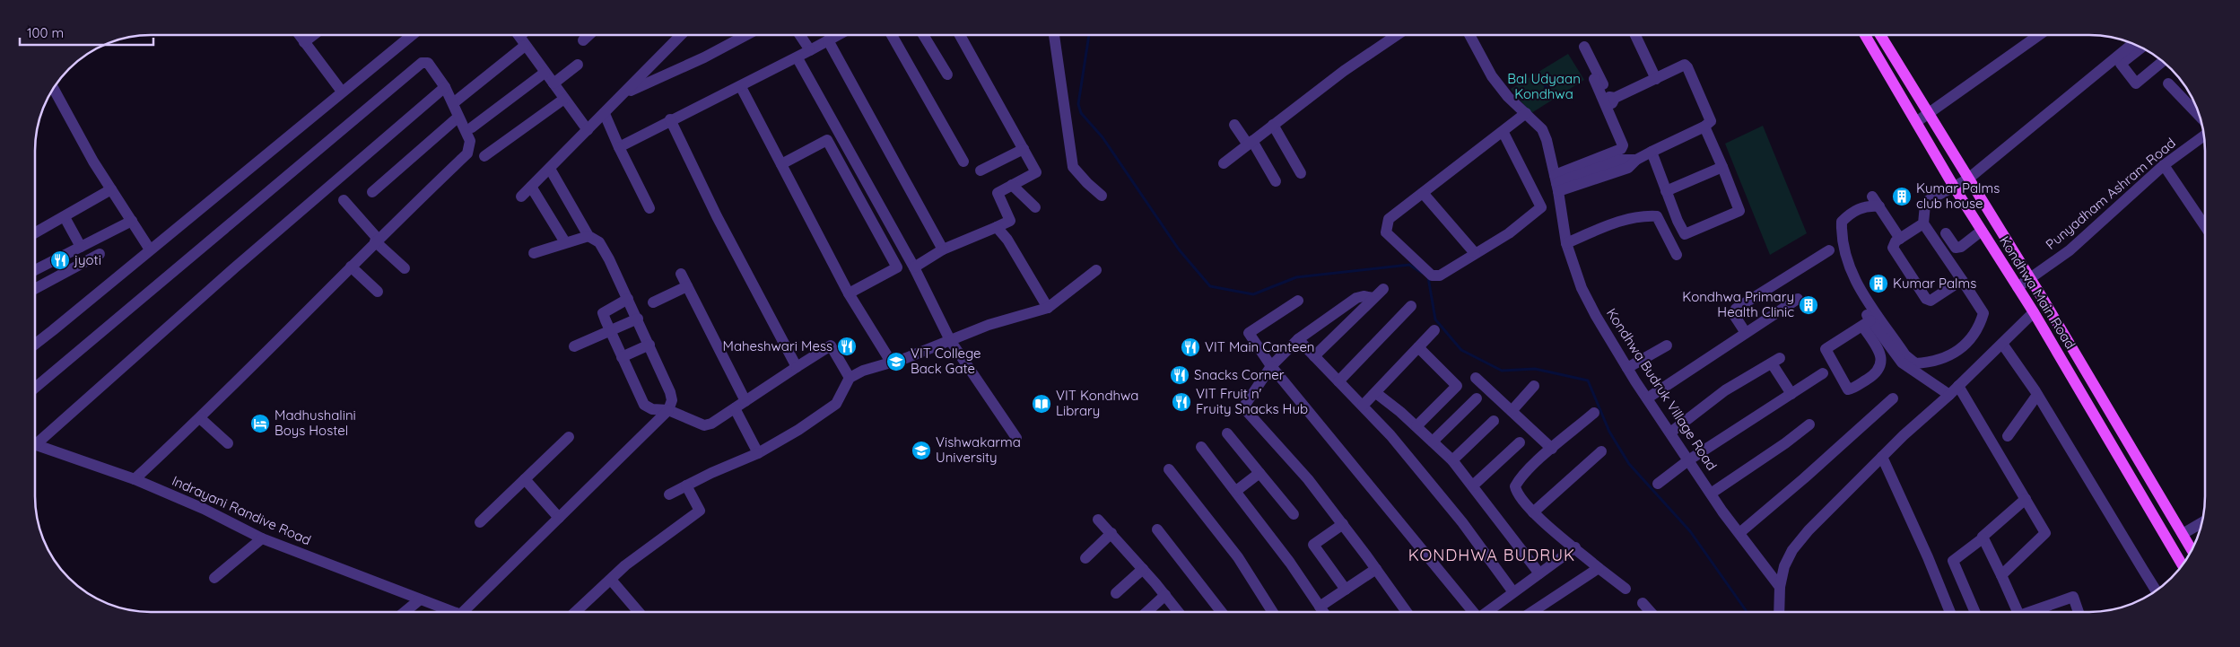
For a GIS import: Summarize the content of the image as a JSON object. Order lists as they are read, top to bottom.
{
  "streets": {
    "main road": ["Kondhwa Main Road"],
    "street": ["Punyadham Ashram Road", "Kondhwa Budruk Village Road", "Indrayani Randive Road"]
  },
  "crossings": [
    ["Punyadham Ashram Road", "Kondhwa Main Road"]
  ],
  "districts": ["KONDHWA BUDRUK"],
  "parks": ["Bal Udyaan Kondhwa"],
  "places": {
    "building": ["Kumar Palms club house", "Kumar Palms", "Kondhwa Primary Health Clinic"],
    "restaurant": [
      "jyoti",
      "Maheshwari Mess",
      "VIT Main Canteen",
      "Snacks Corner",
      "VIT Fruit n' Fruity Snacks Hub"
    ],
    "school or university": ["VIT College Back Gate", "Vishwakarma University"],
    "library": ["VIT Kondhwa Library"],
    "hotel": ["Madhushalini Boys Hostel"]
  },
  "scale_bar": "100 m"
}
